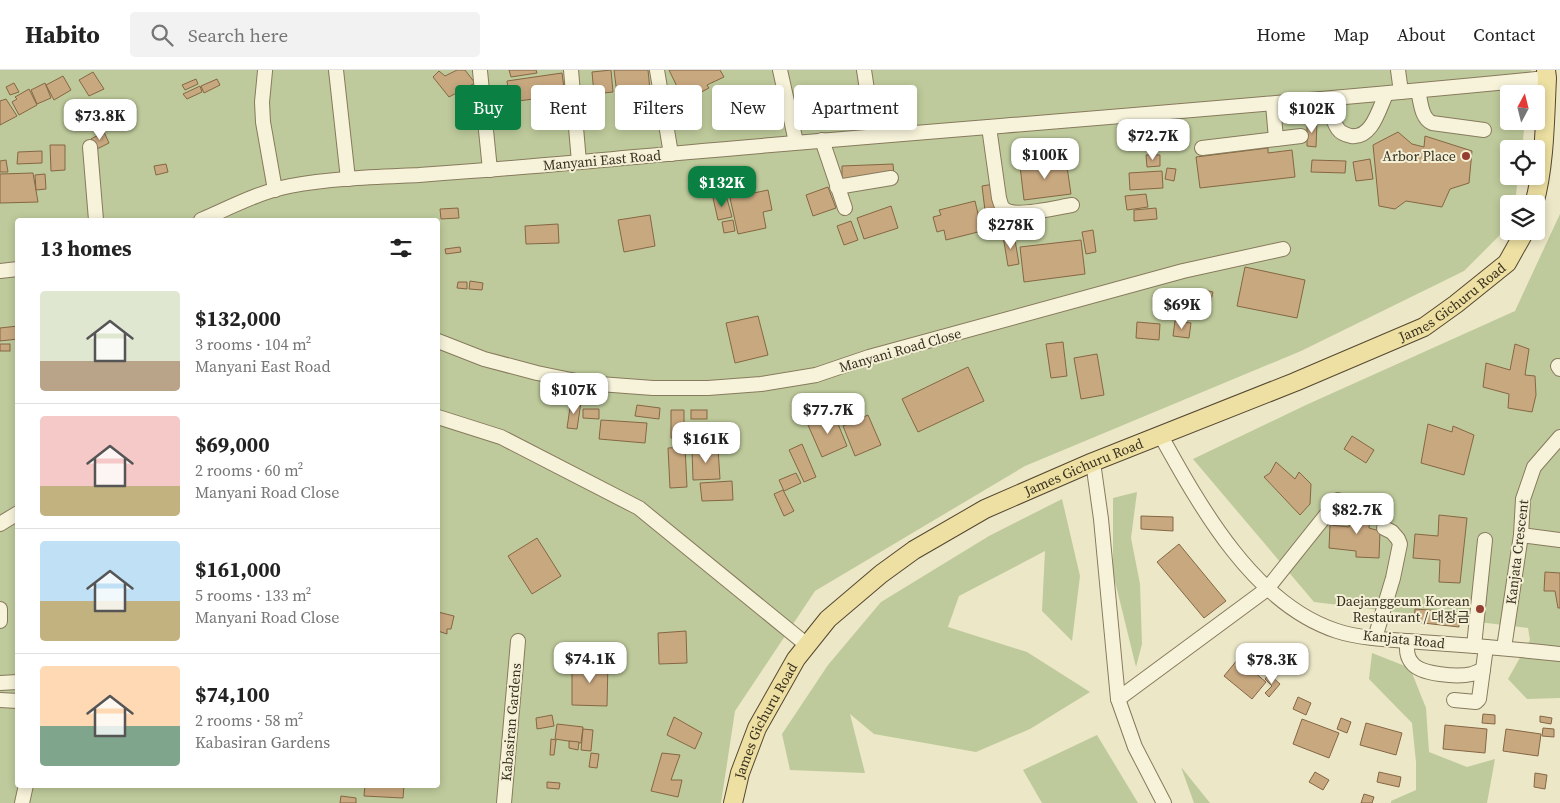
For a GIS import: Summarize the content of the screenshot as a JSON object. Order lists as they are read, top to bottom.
{
  "streets": {
    "main road": ["James Gichuru Road"],
    "street": [
      "Manyani East Road",
      "Manyani Road Close",
      "Kanjata Crescent",
      "Kanjata Road",
      "Kabasiran Gardens"
    ]
  },
  "crossings": [
    ["James Gichuru Road", "Kanjata Road"],
    ["Kanjata Crescent", "Kanjata Road"]
  ],
  "places": ["Arbor Place", "Daejanggeum Korean Restaurant / 대장금"],
  "north": "top",
  "page": {
    "header": "Habito",
    "search": "Search here",
    "nav": [
      "Home",
      "Map",
      "About",
      "Contact"
    ],
    "chip": [
      "Buy",
      "Rent",
      "Filters",
      "New",
      "Apartment"
    ],
    "price": [
      "$102K",
      "$73.8K",
      "$72.7K",
      "$100K",
      "$132K",
      "$278K",
      "$69K",
      "$107K",
      "$77.7K",
      "$161K",
      "$82.7K",
      "$74.1K",
      "$78.3K"
    ],
    "heading": "13 homes",
    "list": [
      {
        "name": "$132,000",
        "note": "3 rooms · 104 m² · Manyani East Road"
      },
      {
        "name": "$69,000",
        "note": "2 rooms · 60 m² · Manyani Road Close"
      },
      {
        "name": "$161,000",
        "note": "5 rooms · 133 m² · Manyani Road Close"
      },
      {
        "name": "$74,100",
        "note": "2 rooms · 58 m² · Kabasiran Gardens"
      }
    ]
  }
}
